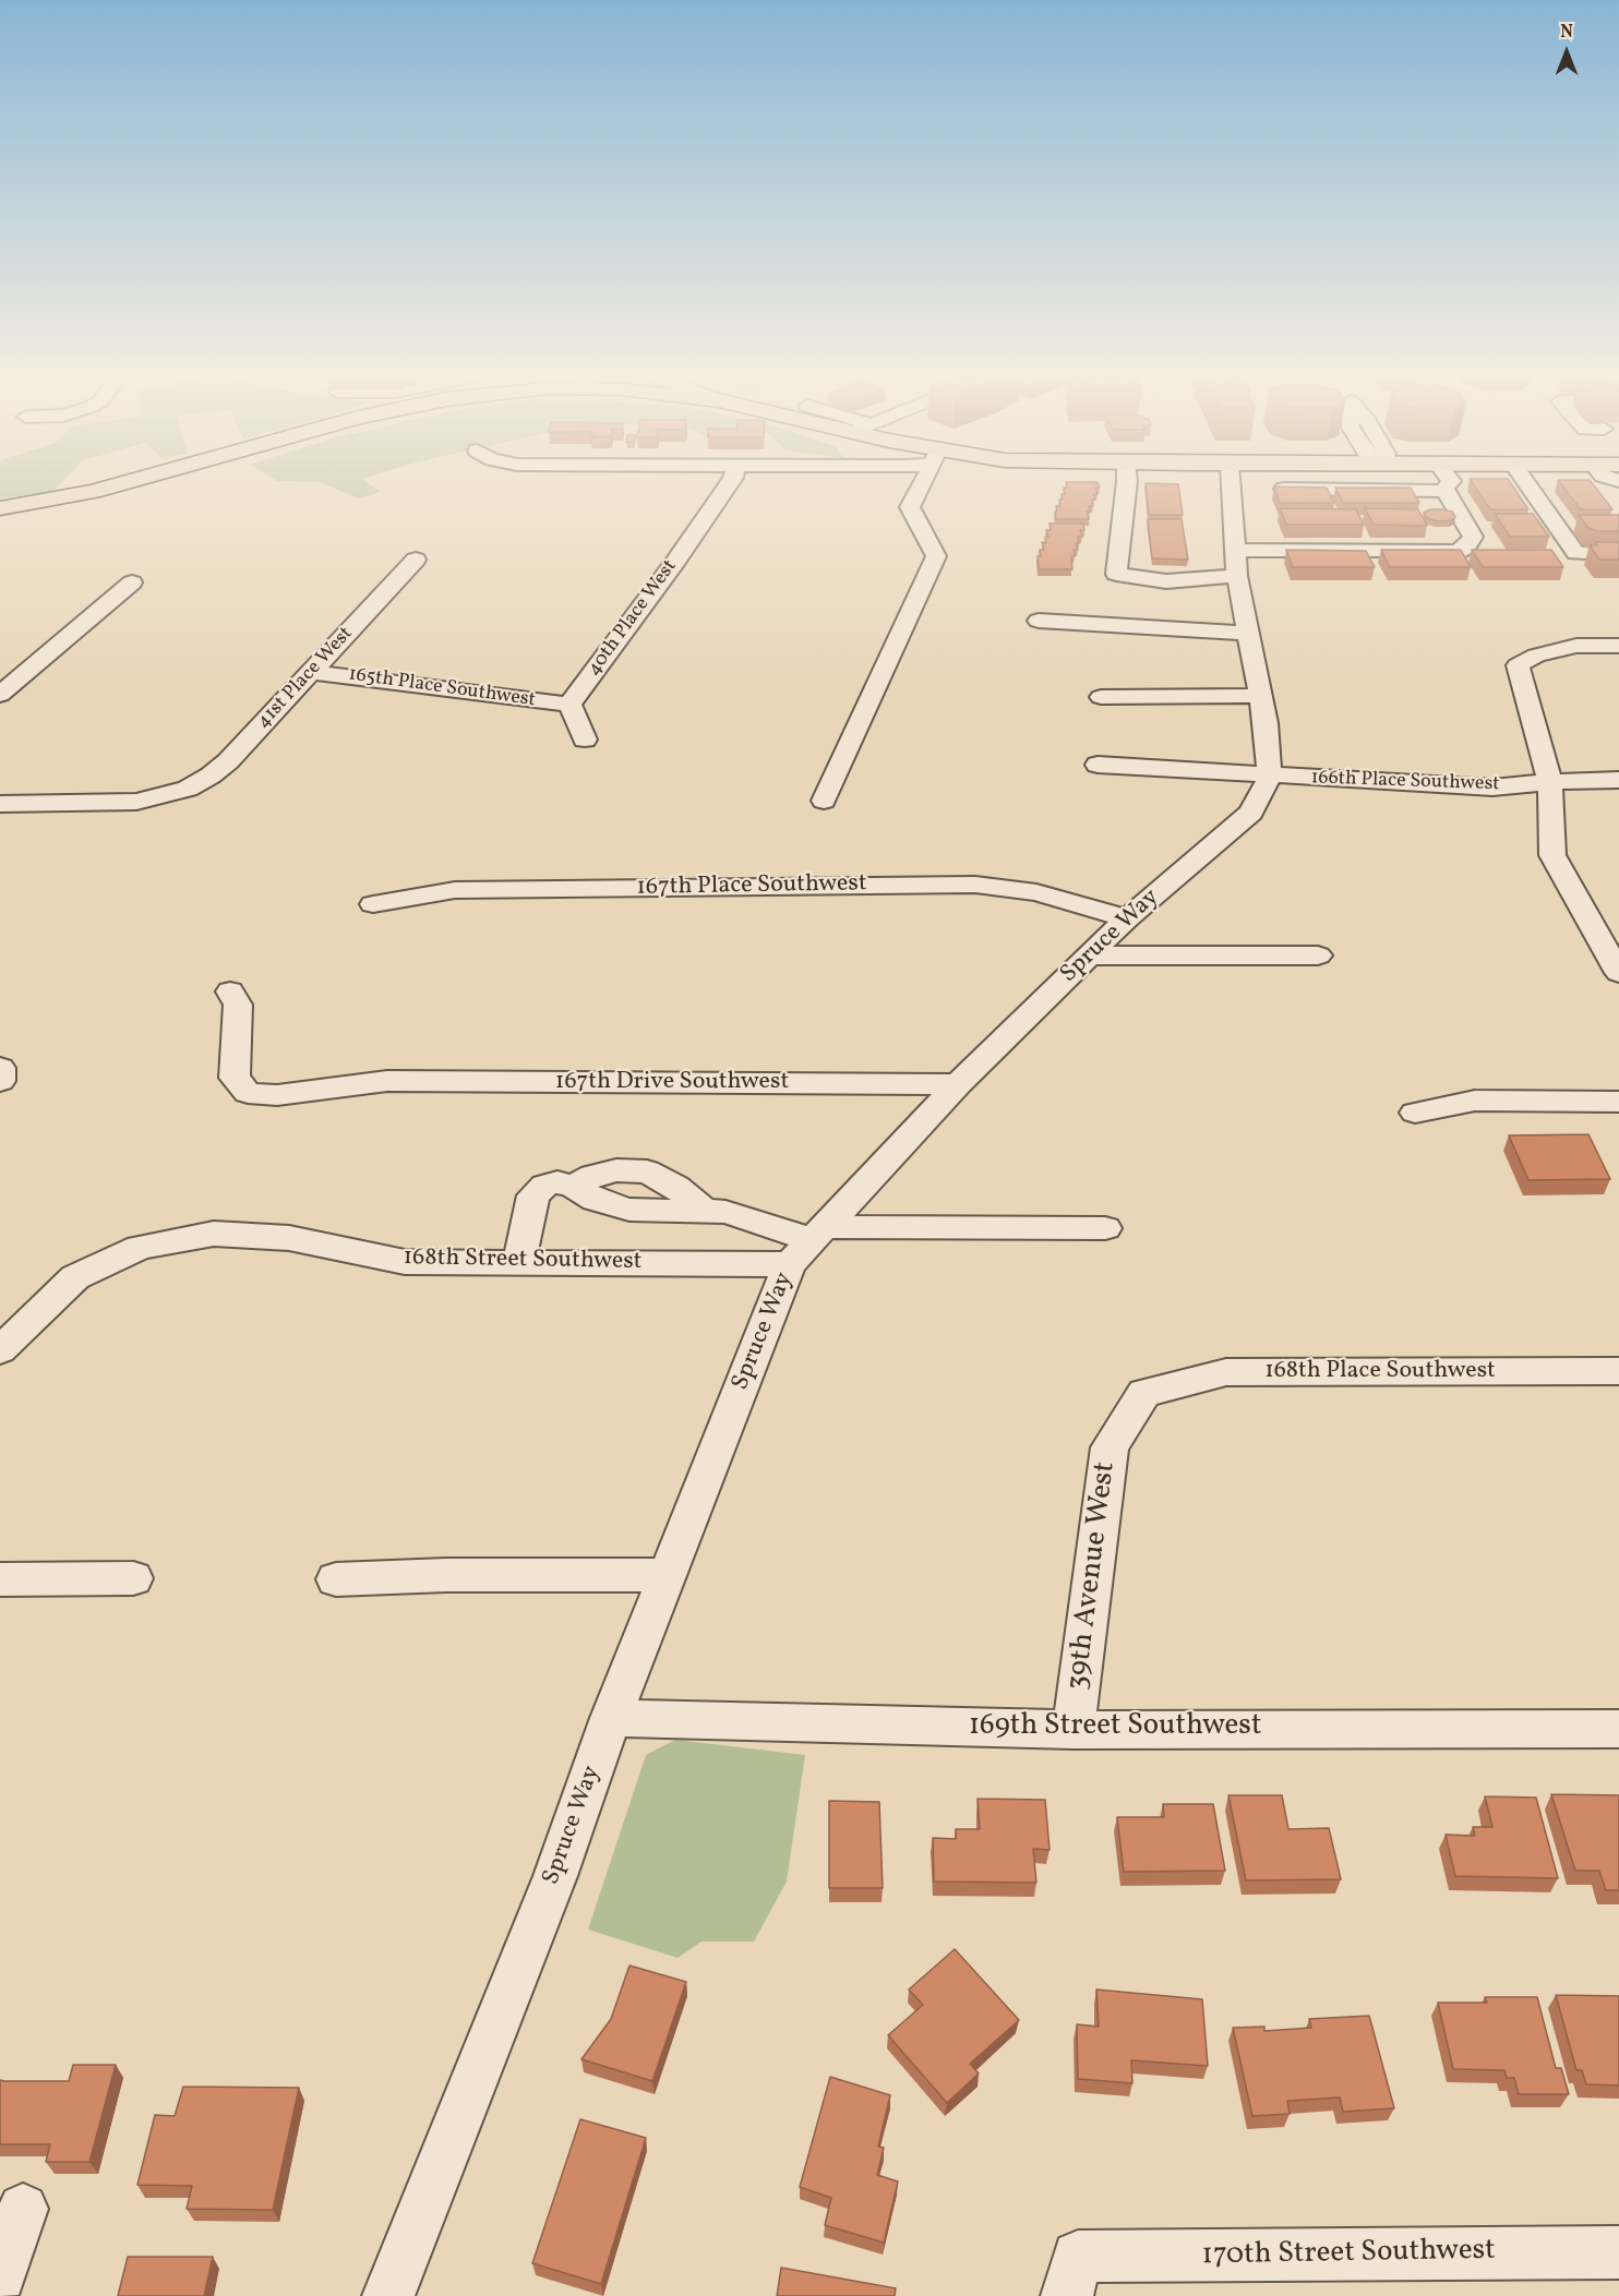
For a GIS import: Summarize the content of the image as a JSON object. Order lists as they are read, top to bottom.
{
  "streets": {
    "street": [
      "40th Place West",
      "41st Place West",
      "165th Place Southwest",
      "166th Place Southwest",
      "167th Place Southwest",
      "Spruce Way",
      "167th Drive Southwest",
      "168th Street Southwest",
      "168th Place Southwest",
      "39th Avenue West",
      "169th Street Southwest",
      "170th Street Southwest"
    ]
  },
  "crossings": [
    ["40th Place West", "165th Place Southwest"],
    ["41st Place West", "165th Place Southwest"],
    ["166th Place Southwest", "Spruce Way"],
    ["167th Place Southwest", "Spruce Way"],
    ["Spruce Way", "167th Drive Southwest"],
    ["Spruce Way", "168th Street Southwest"],
    ["Spruce Way", "169th Street Southwest"],
    ["168th Place Southwest", "39th Avenue West"],
    ["39th Avenue West", "169th Street Southwest"]
  ],
  "north": "top"
}
